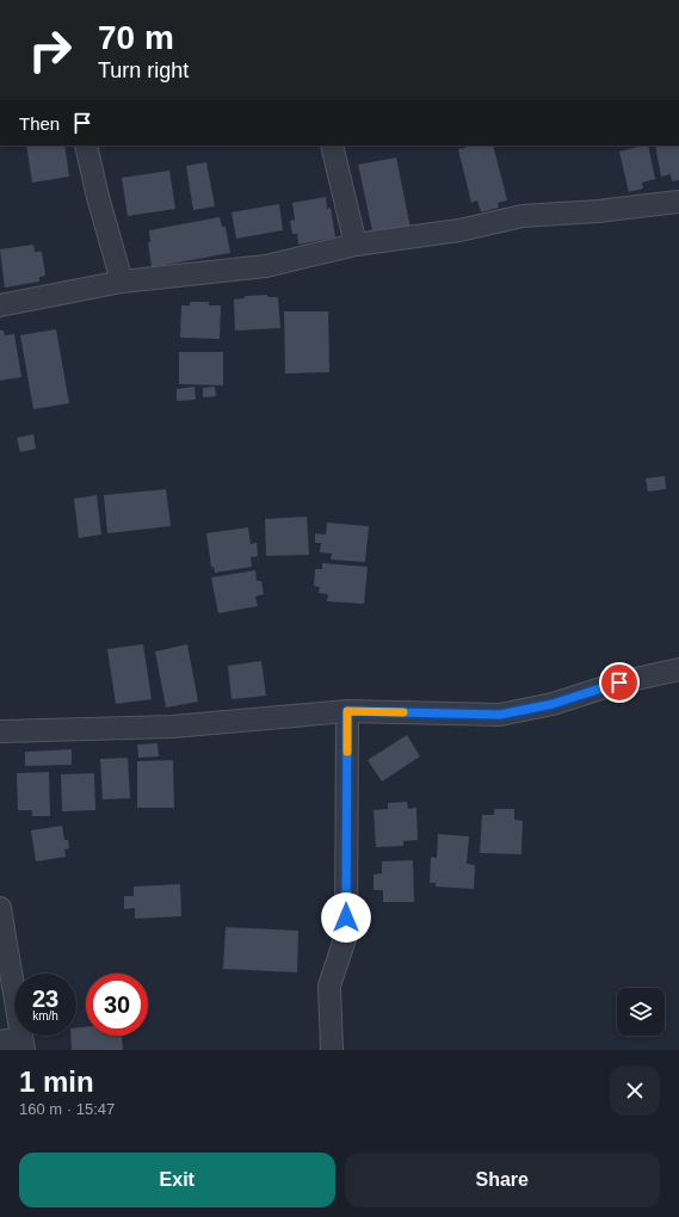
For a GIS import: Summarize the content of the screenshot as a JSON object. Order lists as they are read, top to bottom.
{
  "page": {
    "turn": ["70 m", "Turn right"],
    "then": "Then",
    "speed": "23 km/h",
    "limit": "30",
    "heading": ["1 min", "160 m · 15:47"],
    "buttons": ["Exit", "Share"]
  }
}
